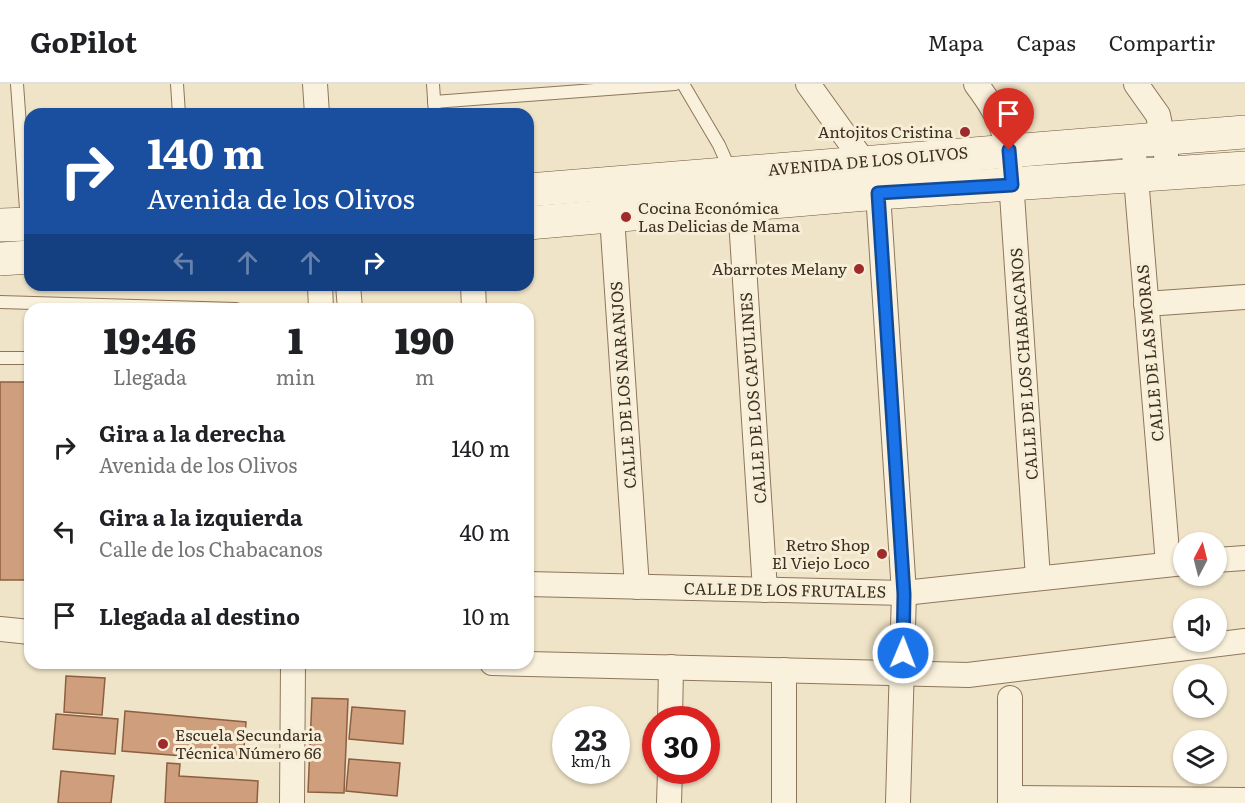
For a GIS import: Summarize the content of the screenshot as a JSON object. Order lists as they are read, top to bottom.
{
  "streets": {
    "street": [
      "AVENIDA DE LOS OLIVOS",
      "CALLE DE LAS MORAS",
      "CALLE DE LOS CHABACANOS",
      "CALLE DE LOS NARANJOS",
      "CALLE DE LOS CAPULINES",
      "CALLE DE LOS FRUTALES"
    ]
  },
  "crossings": [
    ["AVENIDA DE LOS OLIVOS", "CALLE DE LAS MORAS"],
    ["AVENIDA DE LOS OLIVOS", "CALLE DE LOS CHABACANOS"],
    ["AVENIDA DE LOS OLIVOS", "CALLE DE LOS NARANJOS"],
    ["AVENIDA DE LOS OLIVOS", "CALLE DE LOS CAPULINES"],
    ["CALLE DE LOS CHABACANOS", "CALLE DE LOS FRUTALES"],
    ["CALLE DE LOS NARANJOS", "CALLE DE LOS FRUTALES"],
    ["CALLE DE LOS CAPULINES", "CALLE DE LOS FRUTALES"]
  ],
  "places": [
    "Antojitos Cristina",
    "Cocina Económica Las Delicias de Mama",
    "Abarrotes Melany",
    "Retro Shop El Viejo Loco",
    "Escuela Secundaria Técnica Número 66"
  ],
  "north": "top",
  "page": {
    "header": "GoPilot",
    "nav": ["Mapa", "Capas", "Compartir"],
    "turn": ["140 m", "Avenida de los Olivos"],
    "eta": [
      "19:46",
      "Llegada",
      "1",
      "min",
      "190",
      "m"
    ],
    "list": [
      {
        "name": "Gira a la derecha",
        "note": "Avenida de los Olivos",
        "value": "140 m"
      },
      {
        "name": "Gira a la izquierda",
        "note": "Calle de los Chabacanos",
        "value": "40 m"
      },
      {
        "name": "Llegada al destino",
        "value": "10 m"
      }
    ],
    "speed": "23 km/h",
    "limit": "30"
  }
}
